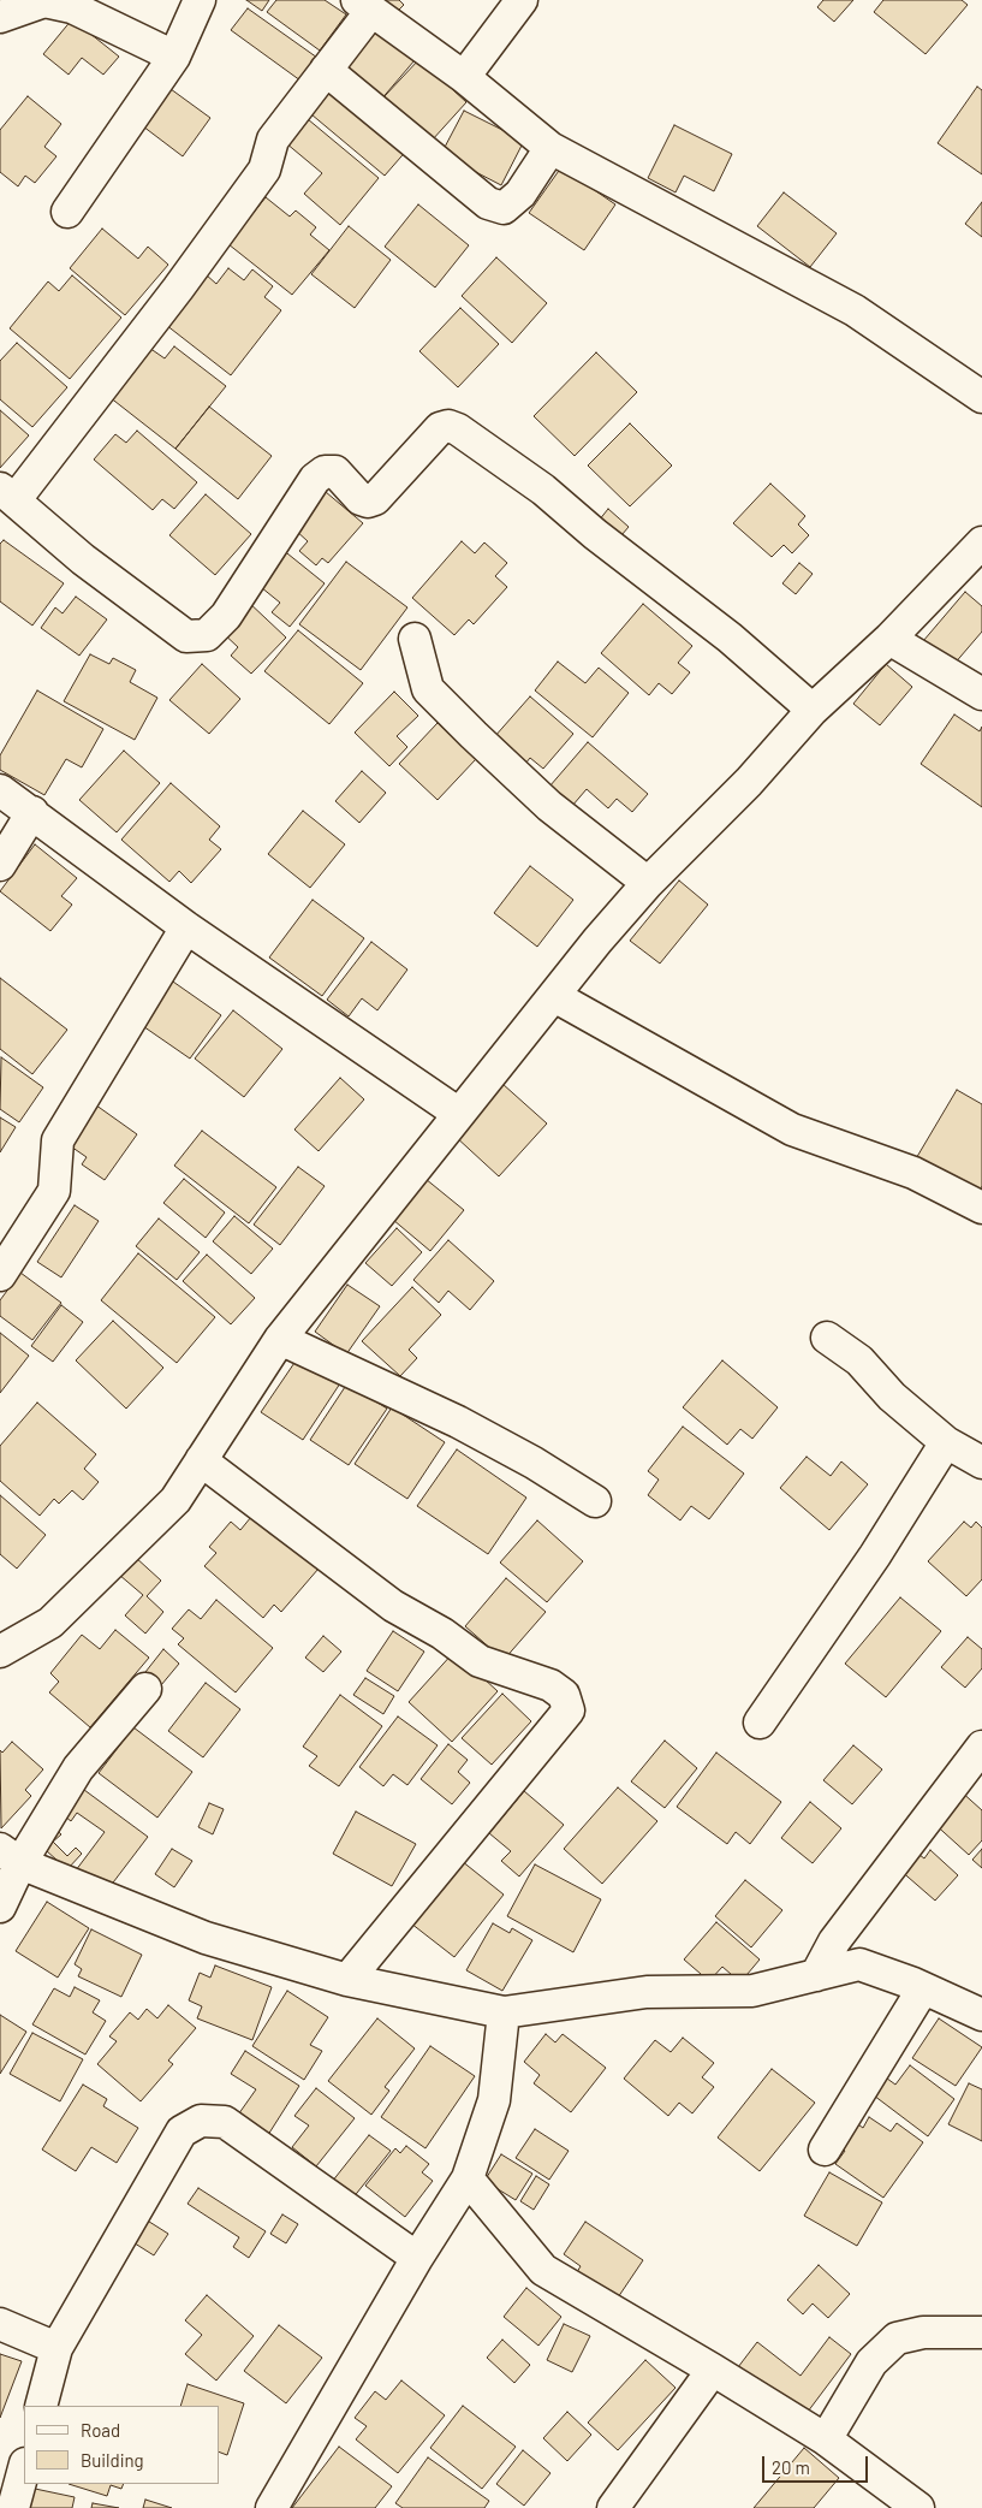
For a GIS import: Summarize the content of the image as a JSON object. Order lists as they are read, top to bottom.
{
  "legend": ["Road", "Building"],
  "scale_bar": "20 m"
}
